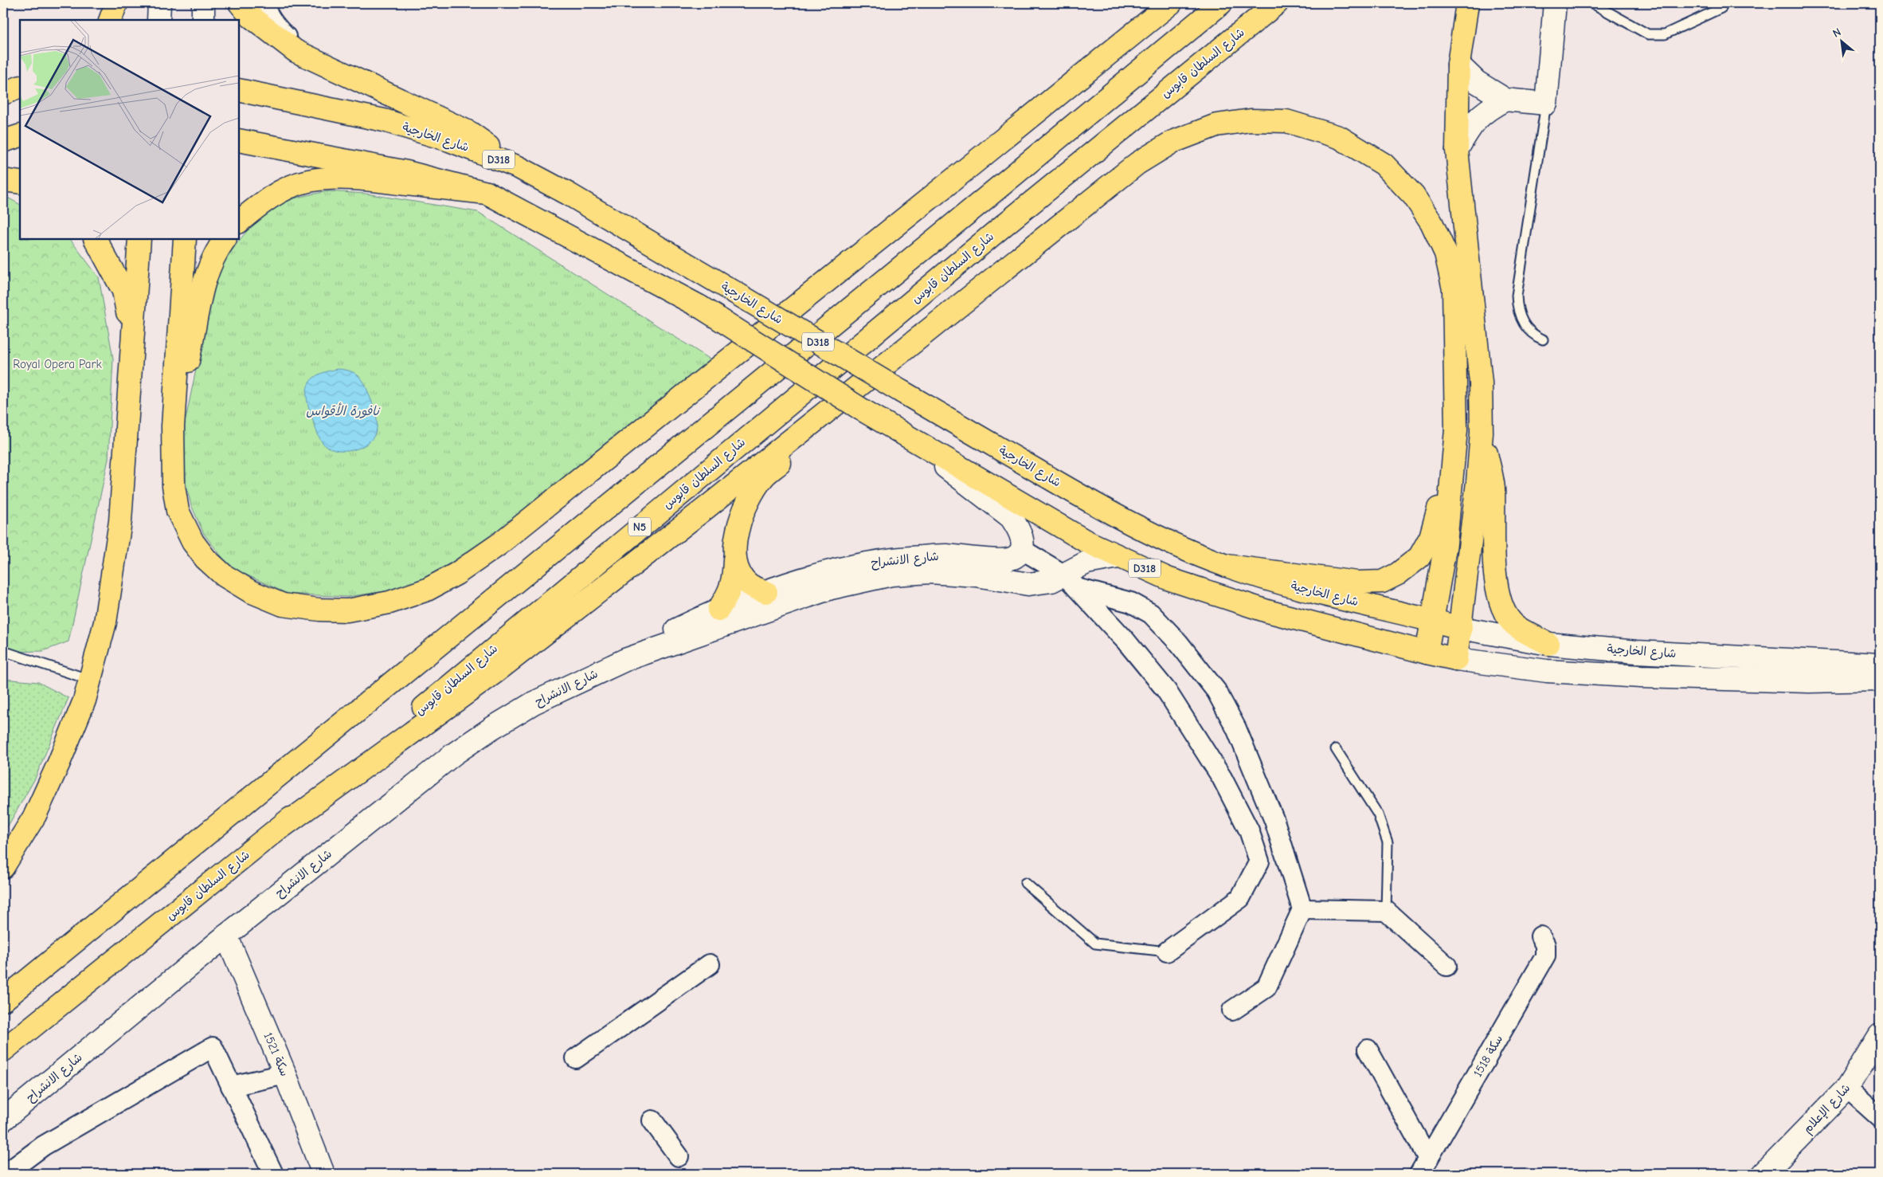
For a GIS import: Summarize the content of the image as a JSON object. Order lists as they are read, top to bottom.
{
  "streets": {
    "main road": [
      "شارع السلطان قابوس",
      "شارع الخارجية",
      "D318",
      "N5"
    ],
    "street": [
      "شارع الانشراح",
      "سكة 1521",
      "سكة 1518",
      "شارع الإعلام"
    ]
  },
  "crossings": [
    ["شارع الخارجية", "شارع الانشراح"],
    ["شارع الانشراح", "سكة 1521"]
  ],
  "water": ["نافورة الأقواس"],
  "parks": ["Royal Opera Park"],
  "north": "top left"
}
